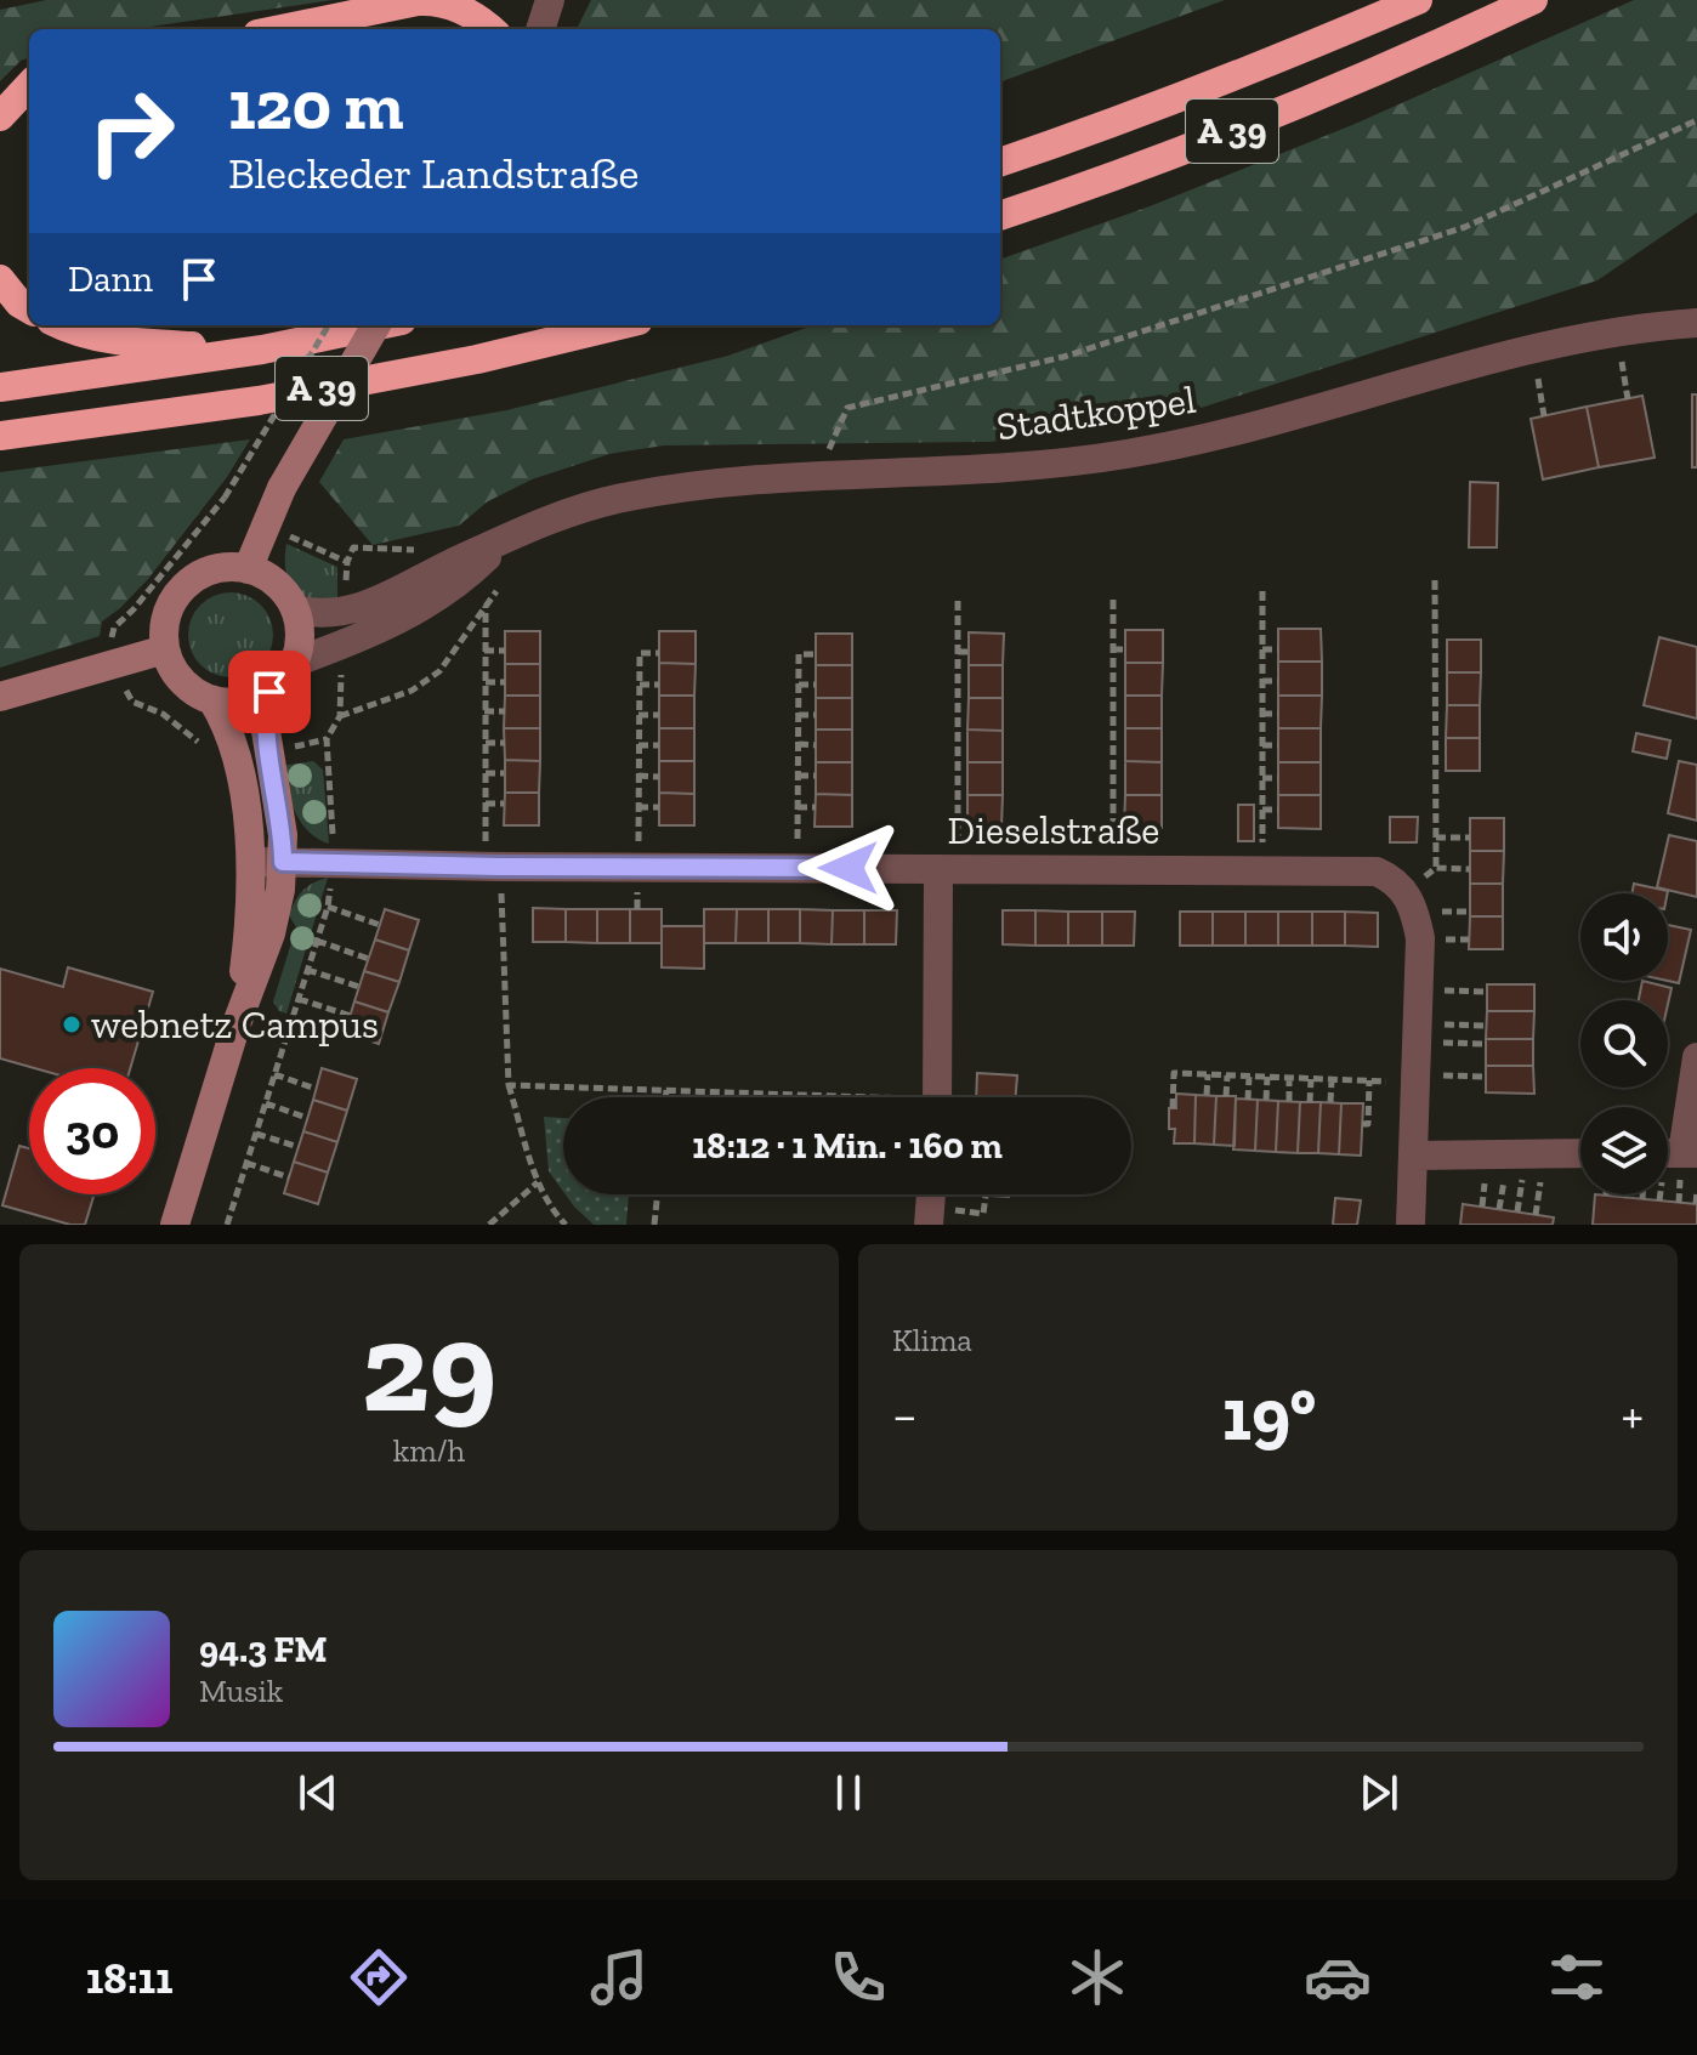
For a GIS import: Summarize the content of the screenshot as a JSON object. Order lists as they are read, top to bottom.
{
  "streets": {
    "highway": ["A 39"],
    "street": ["Stadtkoppel", "Dieselstraße"]
  },
  "places": ["webnetz Campus"],
  "page": {
    "turn": ["120 m", "Bleckeder Landstraße"],
    "then": "Dann",
    "limit": "30",
    "trip": "18:12 · 1 Min. · 160 m",
    "tile": [
      ["29", "km/h"],
      "Klima"
    ],
    "heat": ["−", "19°", "+"],
    "song": ["94.3 FM", "Musik"],
    "tabs": "18:11"
  }
}
